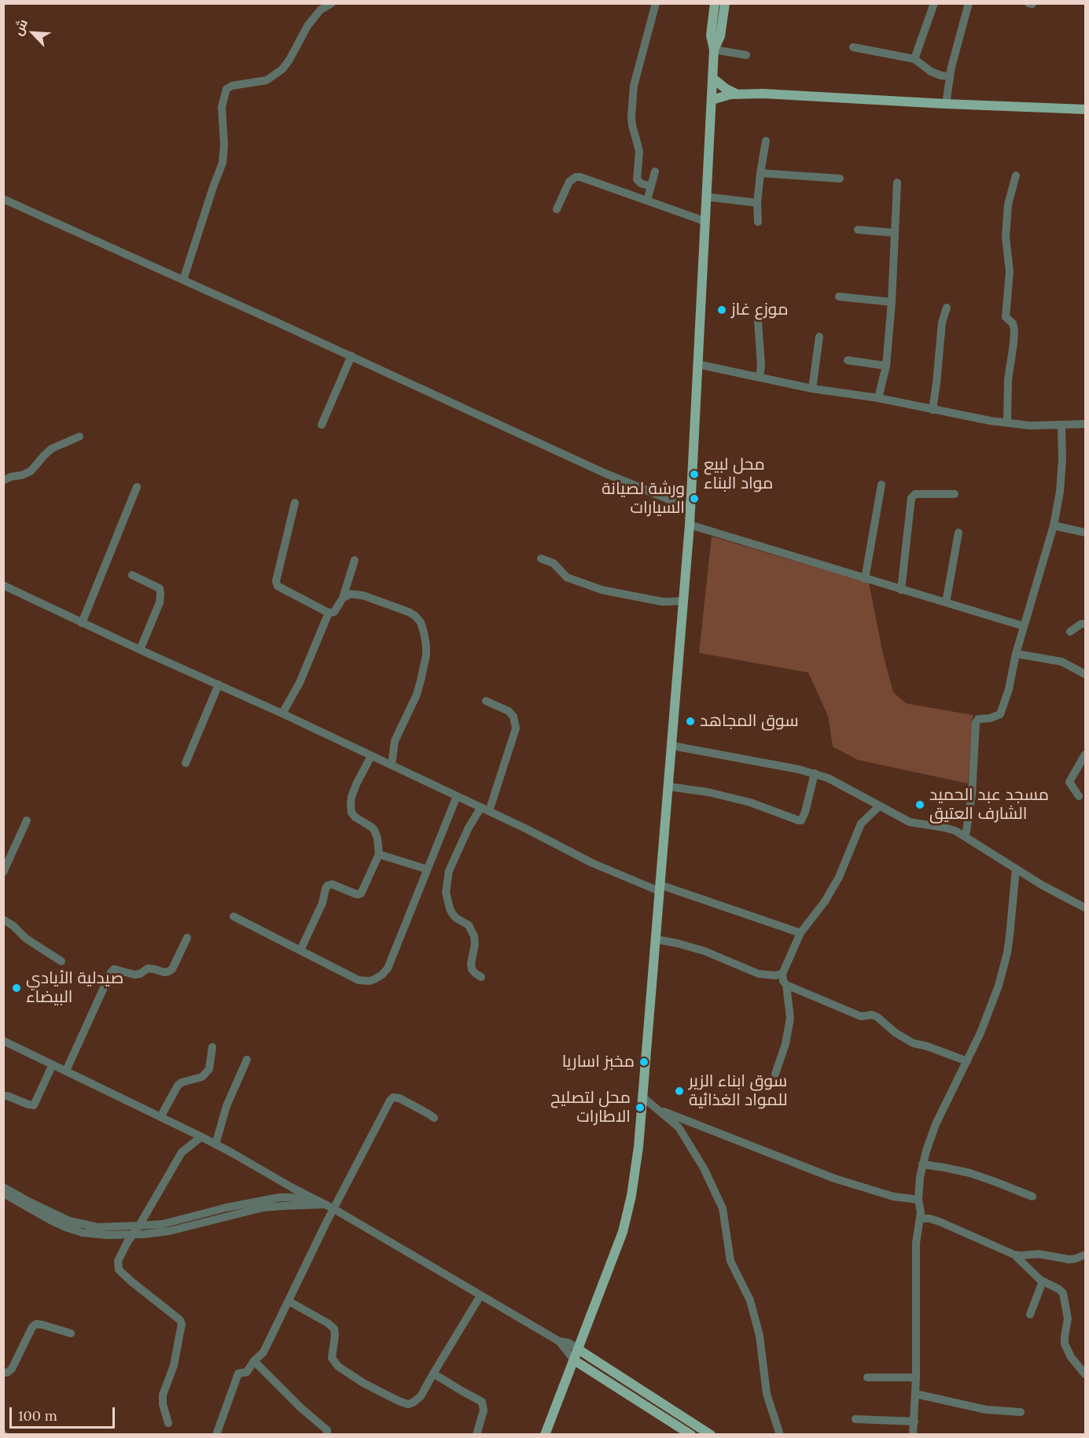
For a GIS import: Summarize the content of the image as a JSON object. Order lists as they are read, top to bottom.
{
  "places": [
    "موزع غاز",
    "محل لبيع مواد البناء",
    "ورشة لصيانة السيارات",
    "سوق المجاهد",
    "مسجد عبد الحميد الشارف العتيق",
    "صيدلية الأيادي البيضاء",
    "مخبز اساريا",
    "سوق ابناء الزير للمواد الغذائية",
    "محل لتصليح الاطارات"
  ],
  "scale_bar": "100 m",
  "north": "top left"
}
